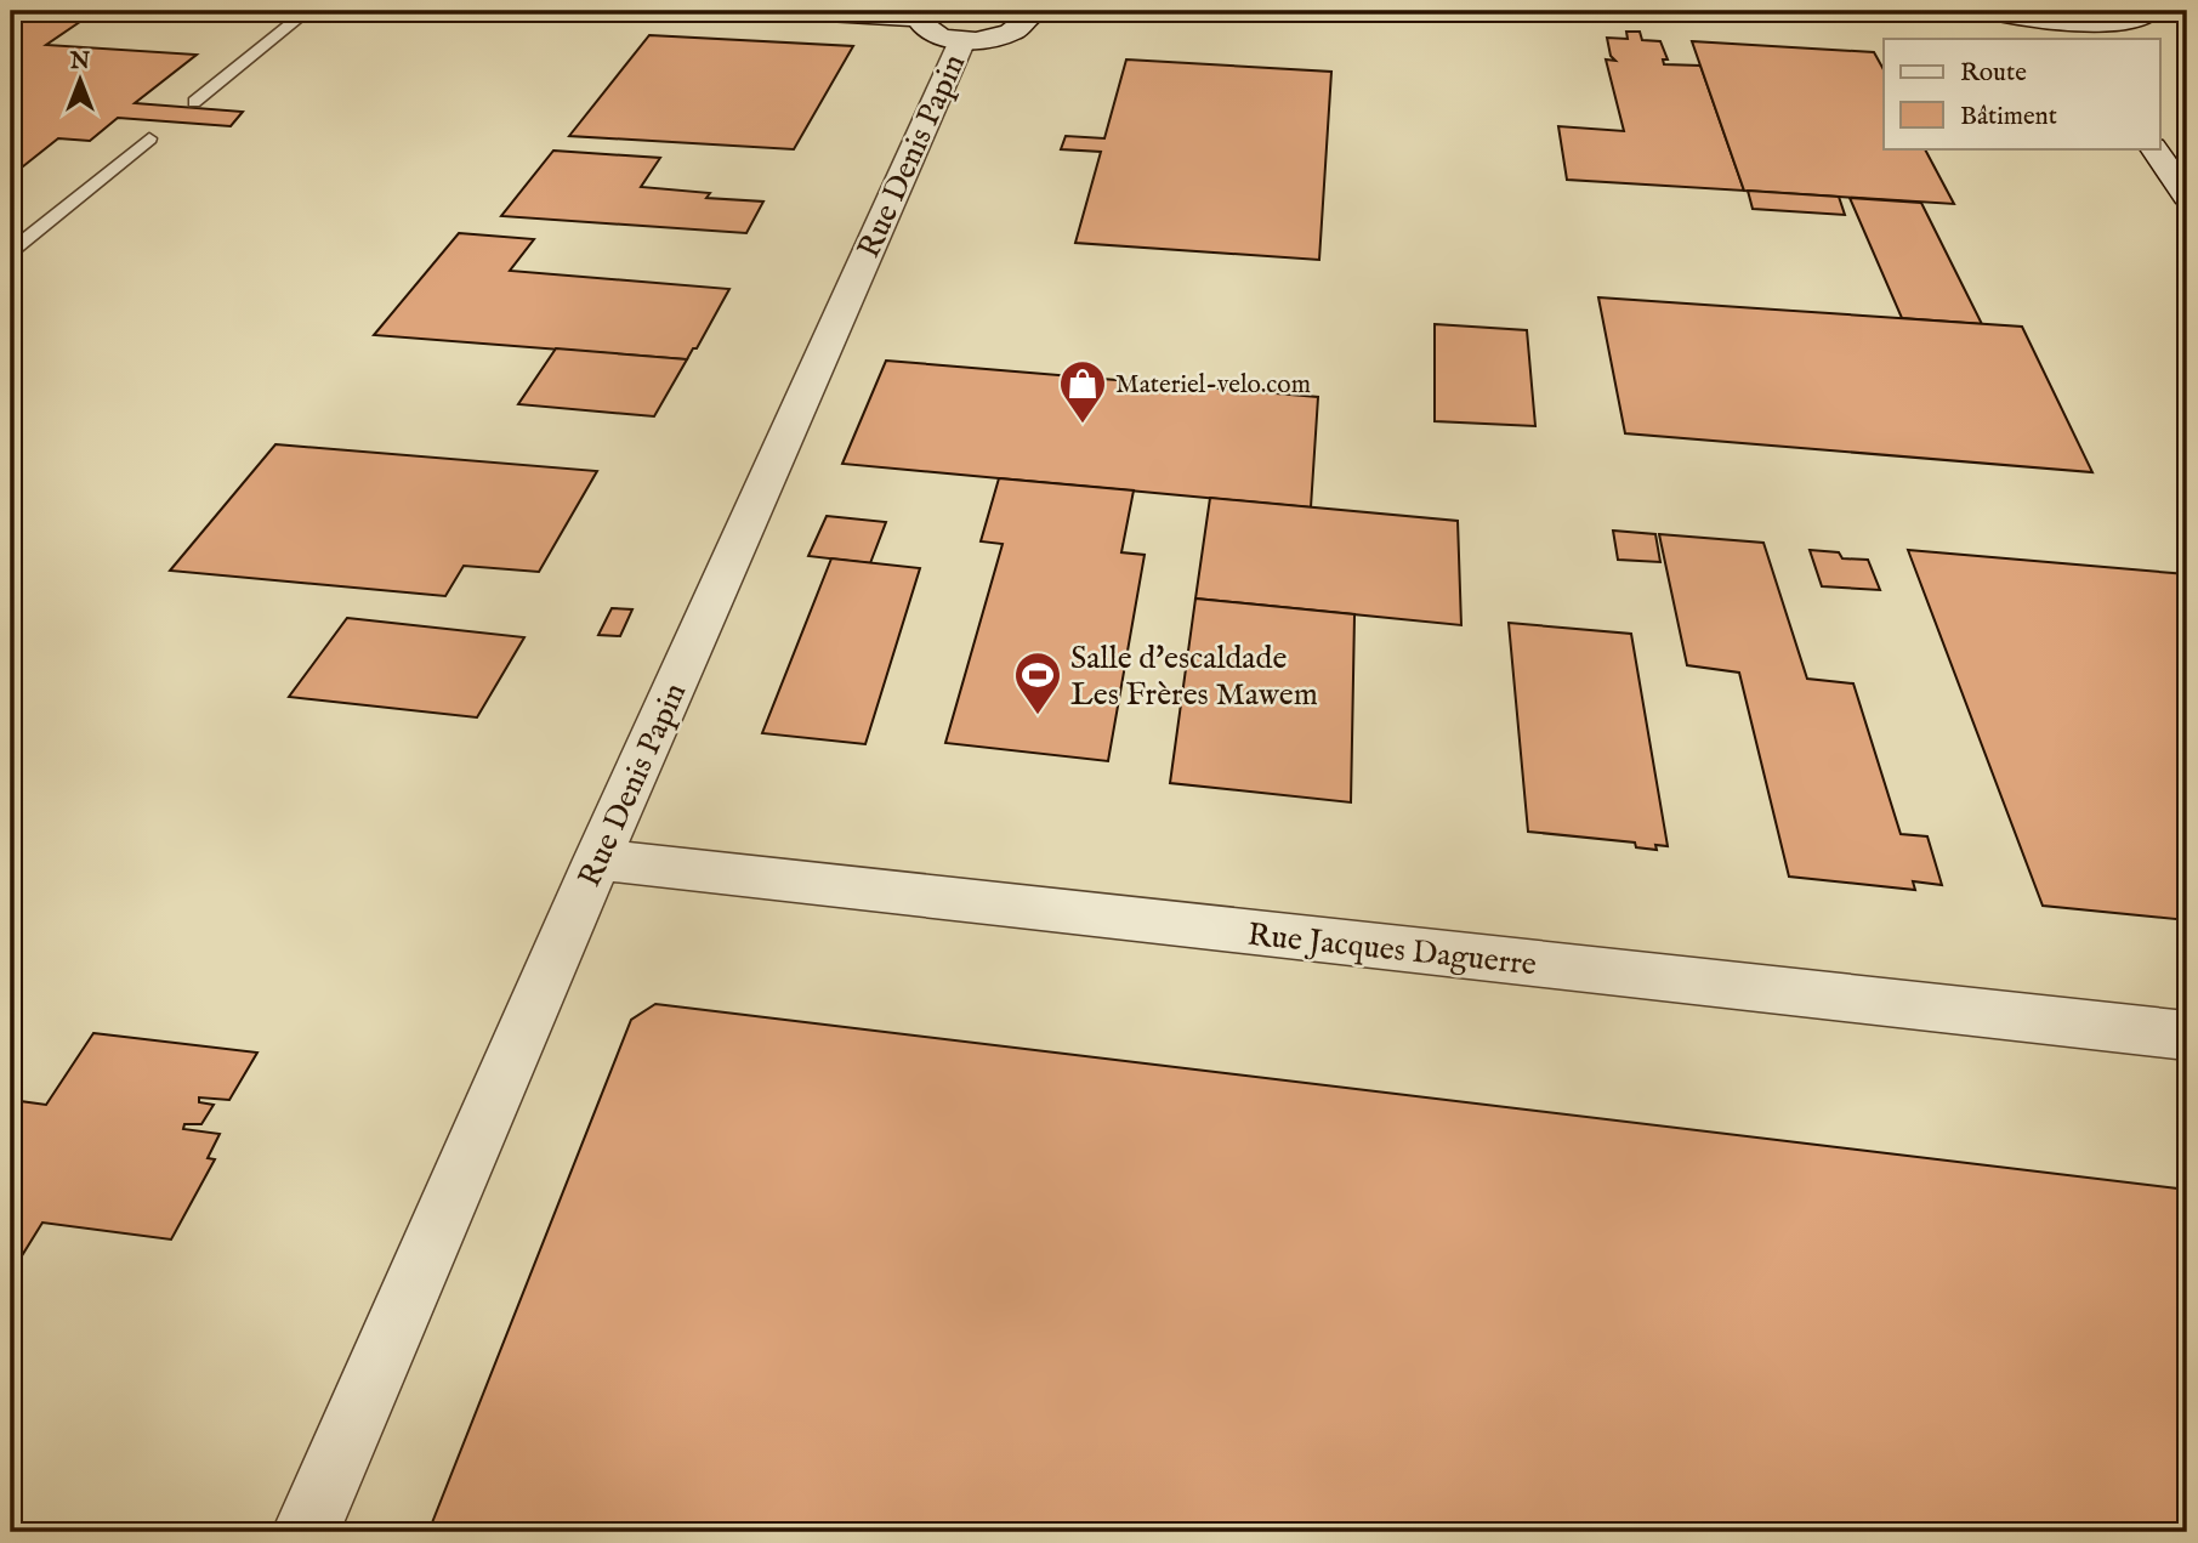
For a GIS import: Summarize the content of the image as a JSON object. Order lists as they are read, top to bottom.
{
  "streets": {
    "street": ["Rue Denis Papin", "Rue Jacques Daguerre"]
  },
  "crossings": [
    ["Rue Denis Papin", "Rue Jacques Daguerre"]
  ],
  "places": {
    "shop": ["Materiel-velo.com"],
    "sports": ["Salle d'escaldade Les Frères Mawem"]
  },
  "legend": ["Route", "Bâtiment"],
  "north": "top"
}
